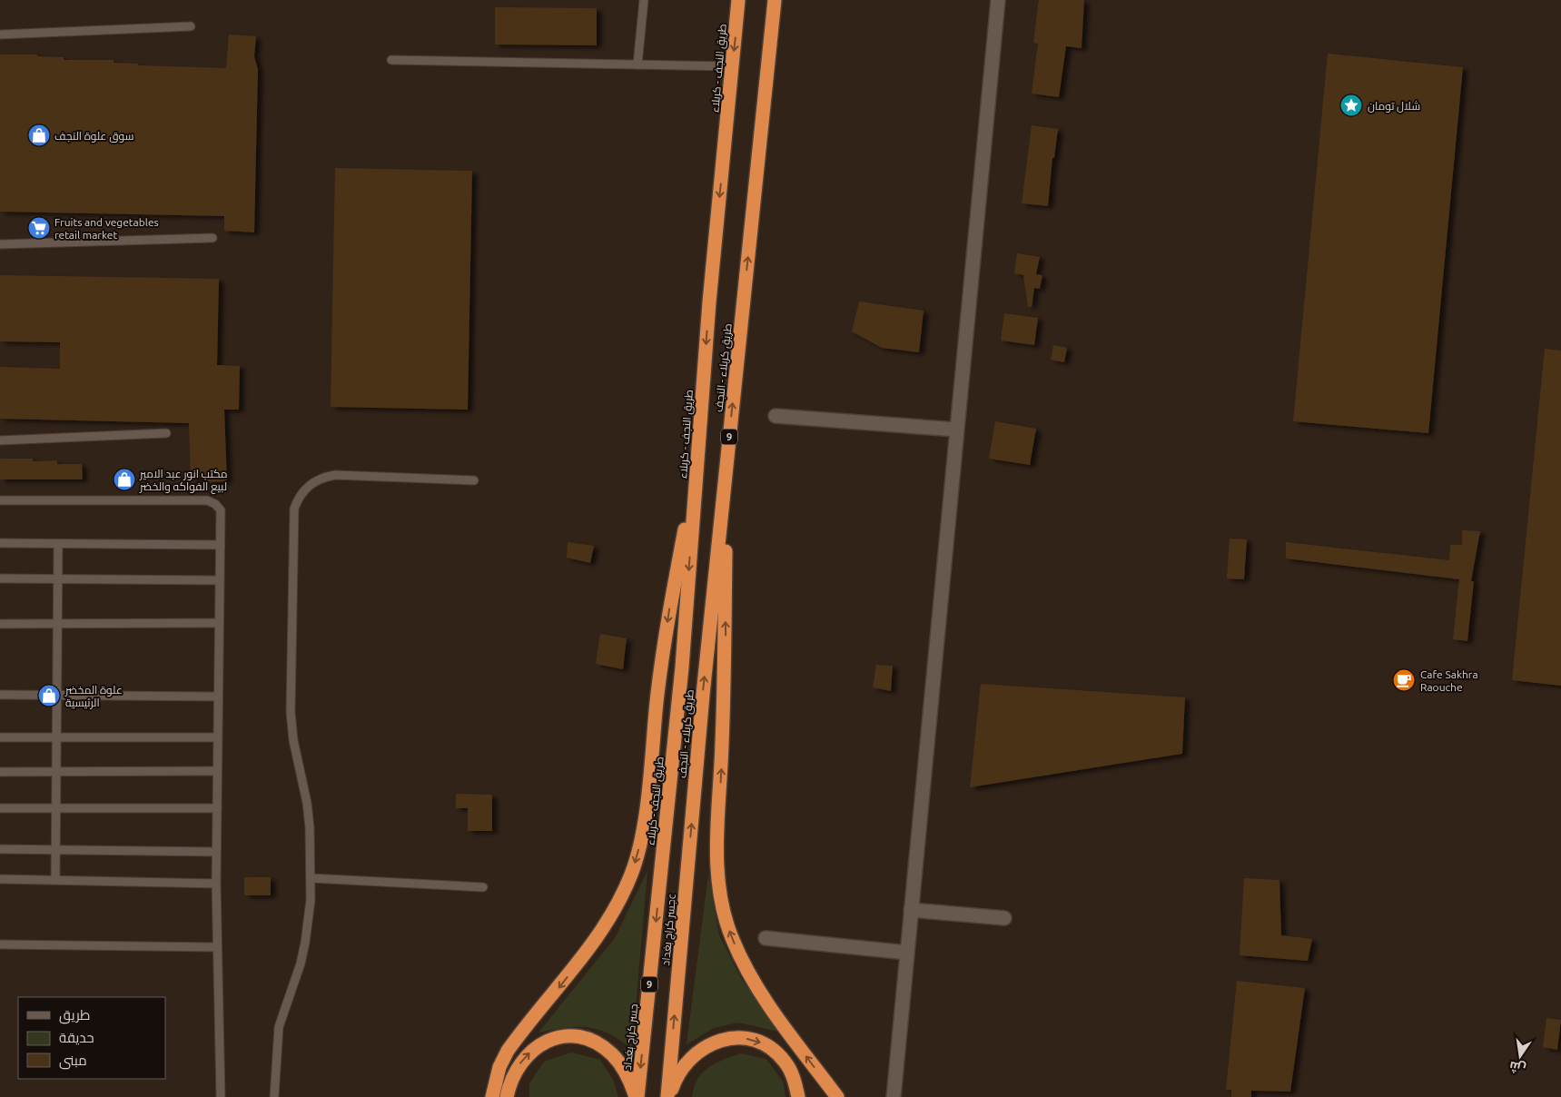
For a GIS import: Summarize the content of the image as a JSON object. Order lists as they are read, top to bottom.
{
  "streets": {
    "highway": [
      "طريق النجف - کربلاء",
      "طريق کربلاء - النجف",
      "9",
      "جسر كراج بغدادc",
      "جسر كراج بغداد"
    ]
  },
  "crossings": [
    ["طريق النجف - کربلاء", "جسر كراج بغداد"],
    ["طريق کربلاء - النجف", "جسر كراج بغدادc"]
  ],
  "places": {
    "place": ["شلال تومان"],
    "shop": ["سوق علوة النجف", "مكتب انور عبد الامير لبيع الفواكه والخضر", "علوة المخضر الرئيسية"],
    "supermarket": ["Fruits and vegetables retail market"],
    "cafe": ["Cafe Sakhra Raouche"]
  },
  "legend": ["طريق", "حديقة", "مبنى"],
  "north": "bottom"
}
